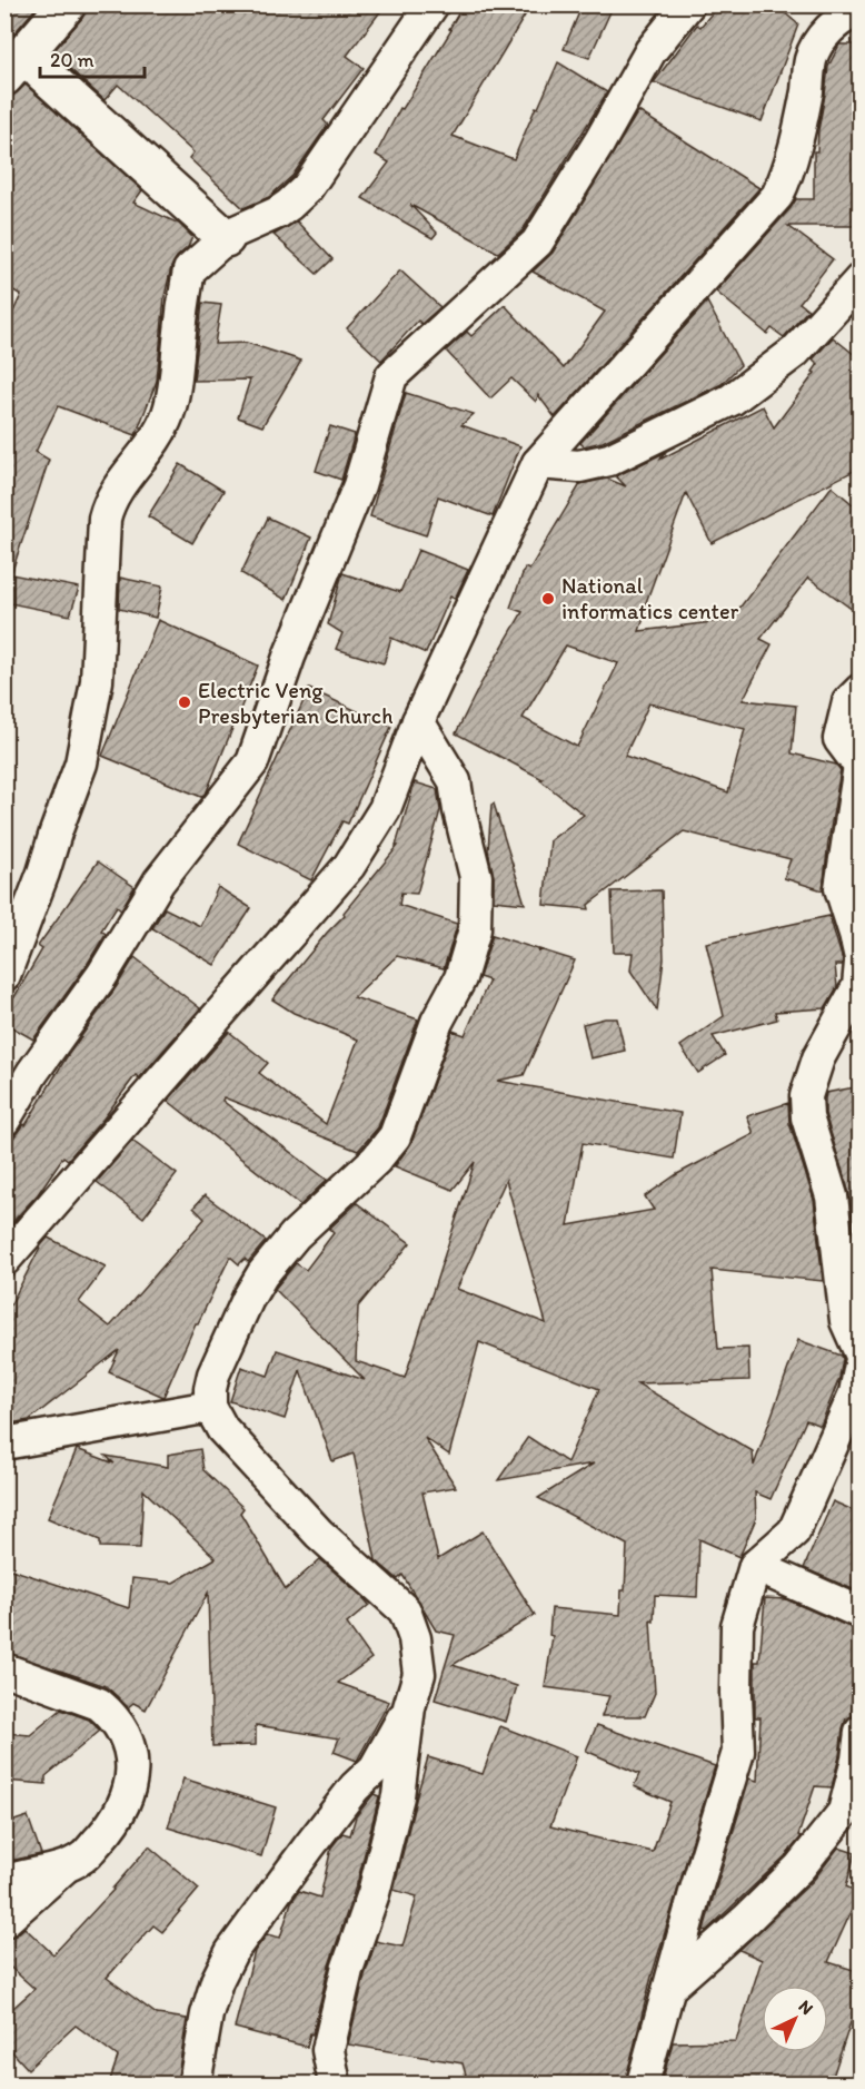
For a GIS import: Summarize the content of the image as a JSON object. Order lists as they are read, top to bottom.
{
  "places": ["National informatics center", "Electric Veng Presbyterian Church"],
  "scale_bar": "20 m",
  "north": "top right"
}
